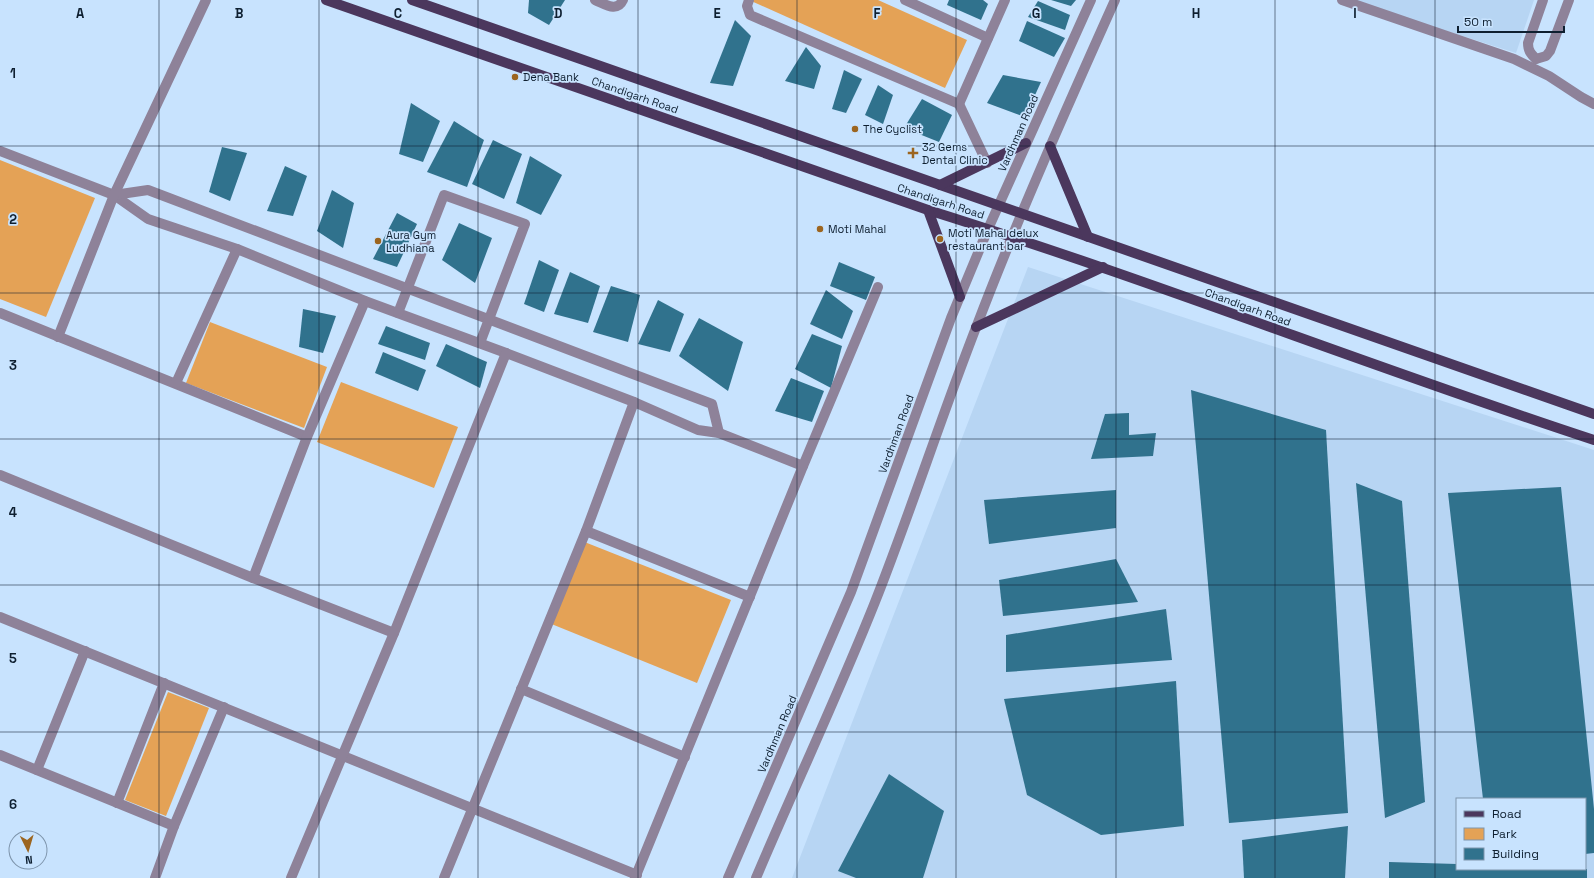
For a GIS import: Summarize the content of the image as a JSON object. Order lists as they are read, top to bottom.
{
  "streets": {
    "main road": ["Chandigarh Road"],
    "street": ["Vardhman Road"]
  },
  "crossings": [
    ["Chandigarh Road", "Vardhman Road"]
  ],
  "places": {
    "other": [
      "Dena Bank",
      "The Cyclist",
      "Moti Mahal",
      "Moti Mahal delux restaurant bar",
      "Aura Gym Ludhiana"
    ],
    "health": ["32 Gems Dental Clinic"]
  },
  "legend": ["Road", "Park", "Building"],
  "scale_bar": "50 m",
  "north": "bottom",
  "grid": {
    "columns": [
      "A",
      "B",
      "C",
      "D",
      "E",
      "F",
      "G",
      "H",
      "I"
    ],
    "rows": [
      "1",
      "2",
      "3",
      "4",
      "5",
      "6"
    ]
  }
}
